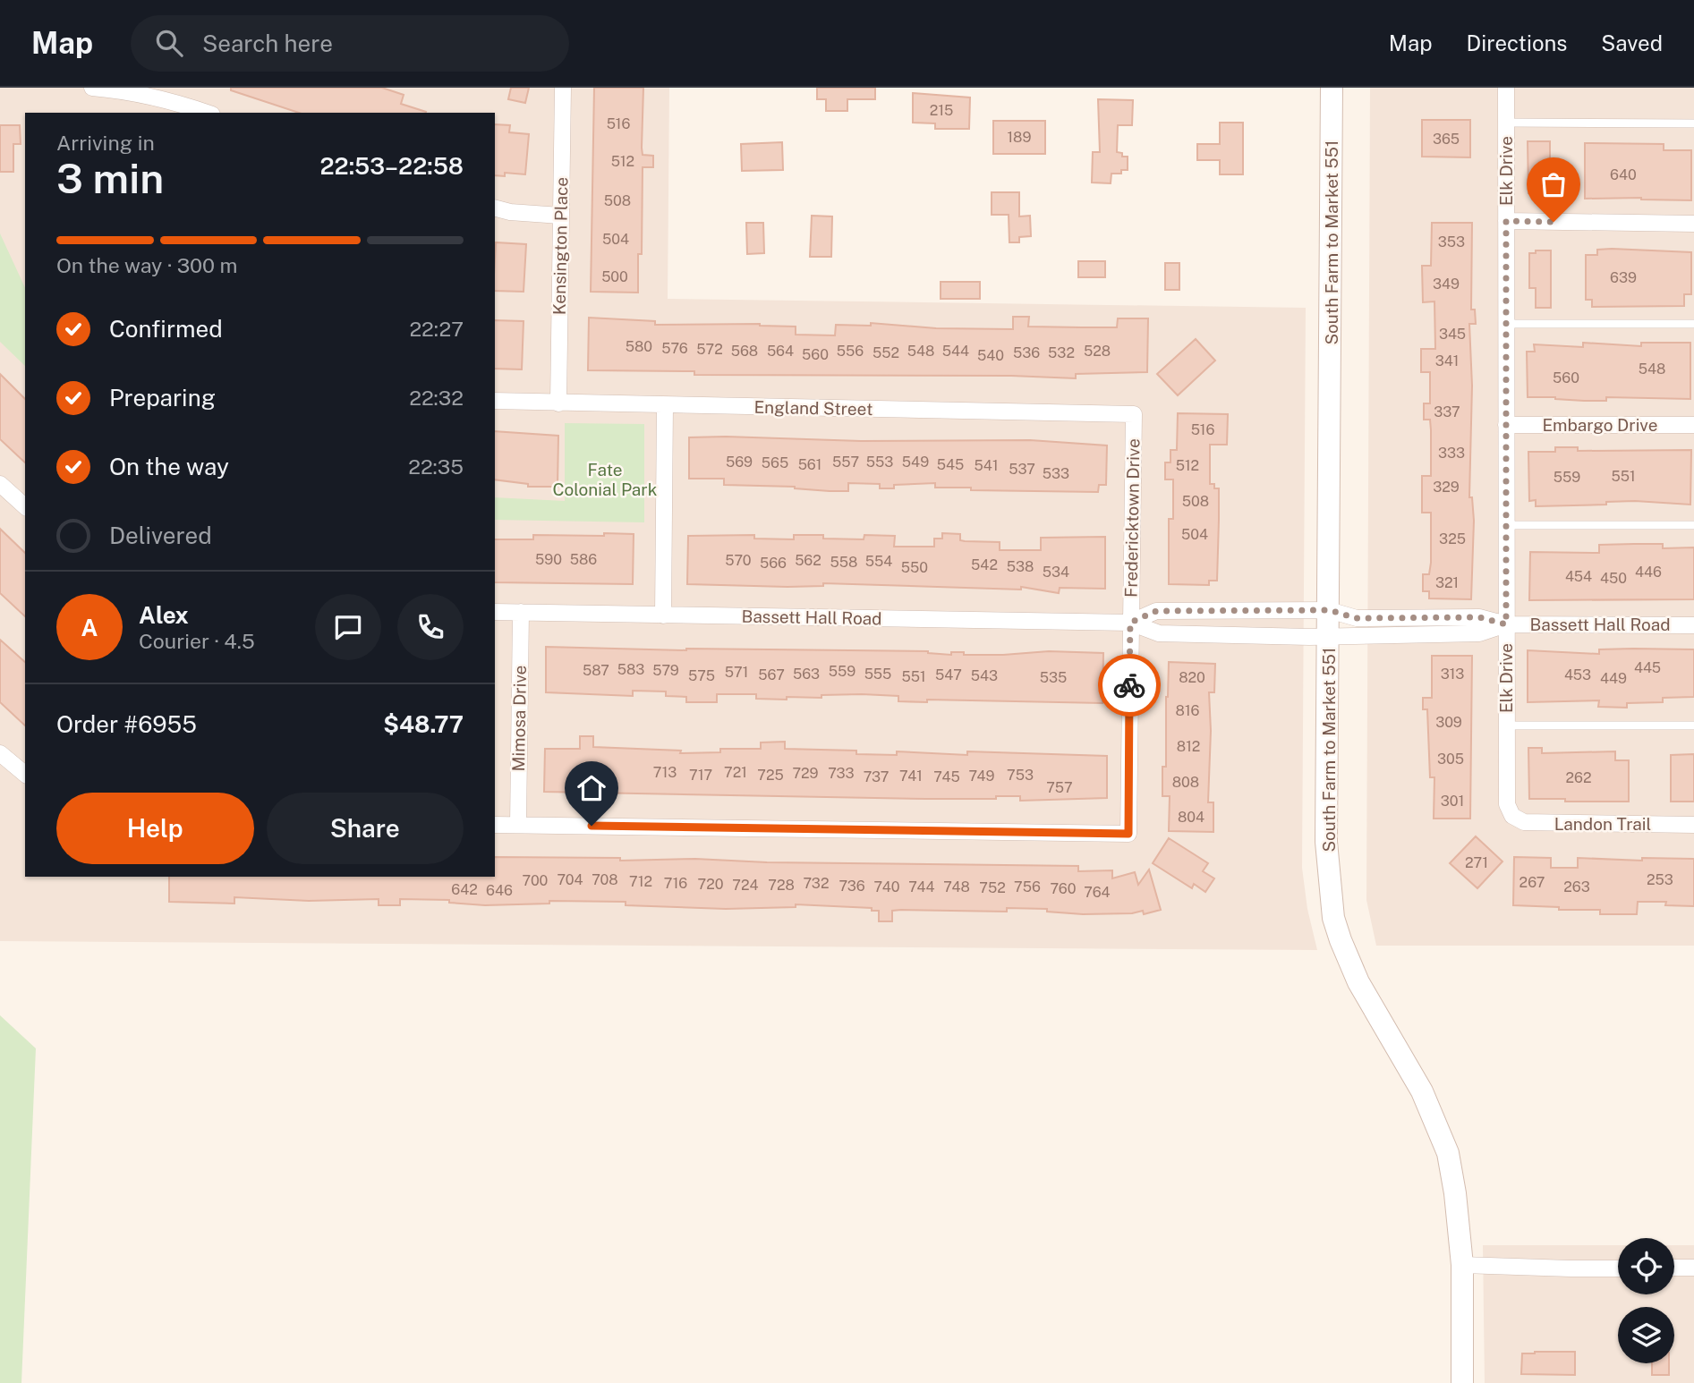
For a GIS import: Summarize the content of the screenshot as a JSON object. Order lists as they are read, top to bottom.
{
  "streets": {
    "main road": ["South Farm to Market 551"],
    "street": [
      "Elk Drive",
      "Kensington Place",
      "England Street",
      "Embargo Drive",
      "Fredericktown Drive",
      "Bassett Hall Road",
      "Mimosa Drive",
      "Landon Trail"
    ]
  },
  "crossings": [
    ["Elk Drive", "Embargo Drive"],
    ["Elk Drive", "Bassett Hall Road"],
    ["Elk Drive", "Landon Trail"],
    ["South Farm to Market 551", "Bassett Hall Road"],
    ["Kensington Place", "England Street"],
    ["England Street", "Fredericktown Drive"],
    ["Fredericktown Drive", "Bassett Hall Road"],
    ["Fredericktown Drive", "Mimosa Drive"],
    ["Bassett Hall Road", "Mimosa Drive"]
  ],
  "parks": ["Fate Colonial Park"],
  "house_numbers": [
    "215",
    "516",
    "189",
    "365",
    "512",
    "640",
    "508",
    "504",
    "353",
    "500",
    "639",
    "349",
    "345",
    "580",
    "576",
    "572",
    "568",
    "564",
    "556",
    "548",
    "544",
    "528",
    "552",
    "536",
    "532",
    "560",
    "540",
    "341",
    "548",
    "560",
    "337",
    "516",
    "333",
    "569",
    "557",
    "553",
    "549",
    "565",
    "561",
    "545",
    "541",
    "512",
    "537",
    "533",
    "551",
    "559",
    "329",
    "508",
    "504",
    "325",
    "590",
    "586",
    "570",
    "562",
    "554",
    "558",
    "566",
    "542",
    "538",
    "550",
    "534",
    "446",
    "454",
    "450",
    "321",
    "445",
    "583",
    "587",
    "579",
    "559",
    "571",
    "563",
    "555",
    "313",
    "567",
    "547",
    "453",
    "575",
    "543",
    "551",
    "535",
    "820",
    "449",
    "816",
    "309",
    "812",
    "305",
    "713",
    "721",
    "729",
    "733",
    "717",
    "725",
    "753",
    "741",
    "749",
    "737",
    "745",
    "262",
    "808",
    "757",
    "301",
    "804",
    "271",
    "704",
    "708",
    "253",
    "700",
    "712",
    "267",
    "716",
    "732",
    "720",
    "724",
    "728",
    "736",
    "740",
    "744",
    "748",
    "756",
    "263",
    "752",
    "760",
    "642",
    "646",
    "764"
  ],
  "page": {
    "header": "Map",
    "search": "Search here",
    "nav": ["Map", "Directions", "Saved"],
    "heading": ["3 min", "Arriving in", "22:53–22:58"],
    "panel": [
      "Alex",
      "Courier · 4.5",
      "Order #6955",
      "$48.77"
    ],
    "bar": "On the way · 300 m",
    "list": [
      ["Confirmed", "22:27"],
      ["Preparing", "22:32"],
      ["On the way", "22:35"],
      "Delivered"
    ],
    "round": "A",
    "buttons": ["Help", "Share"]
  }
}
